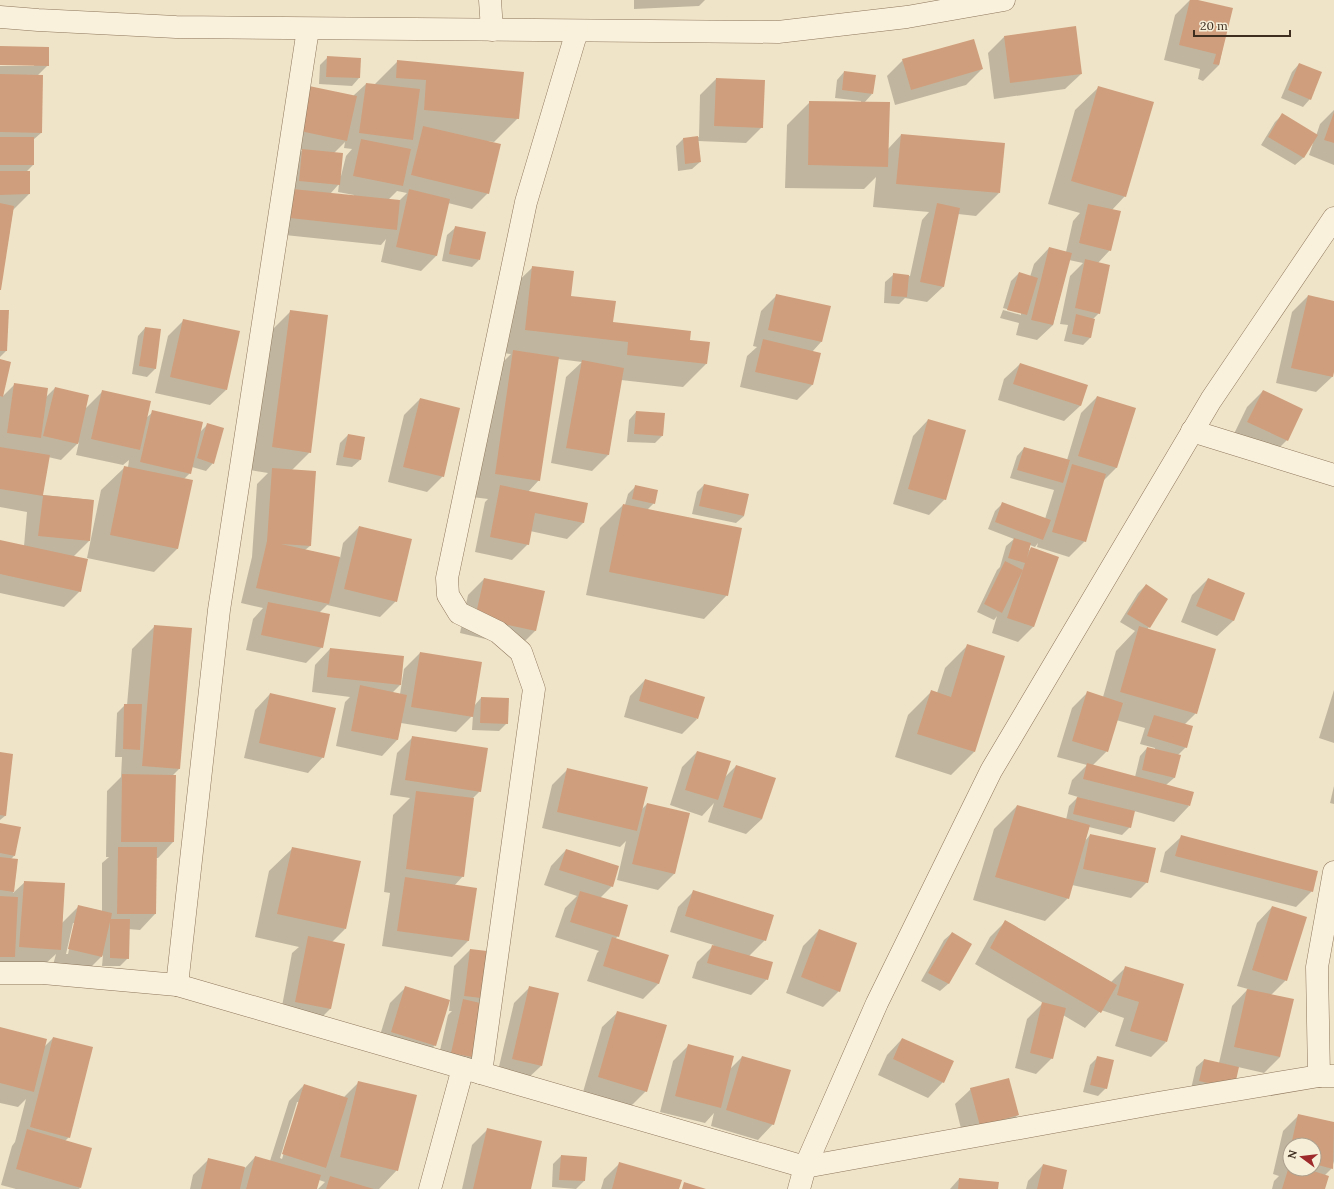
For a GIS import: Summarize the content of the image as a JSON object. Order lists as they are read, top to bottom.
{
  "scale_bar": "20 m",
  "north": "left"
}
